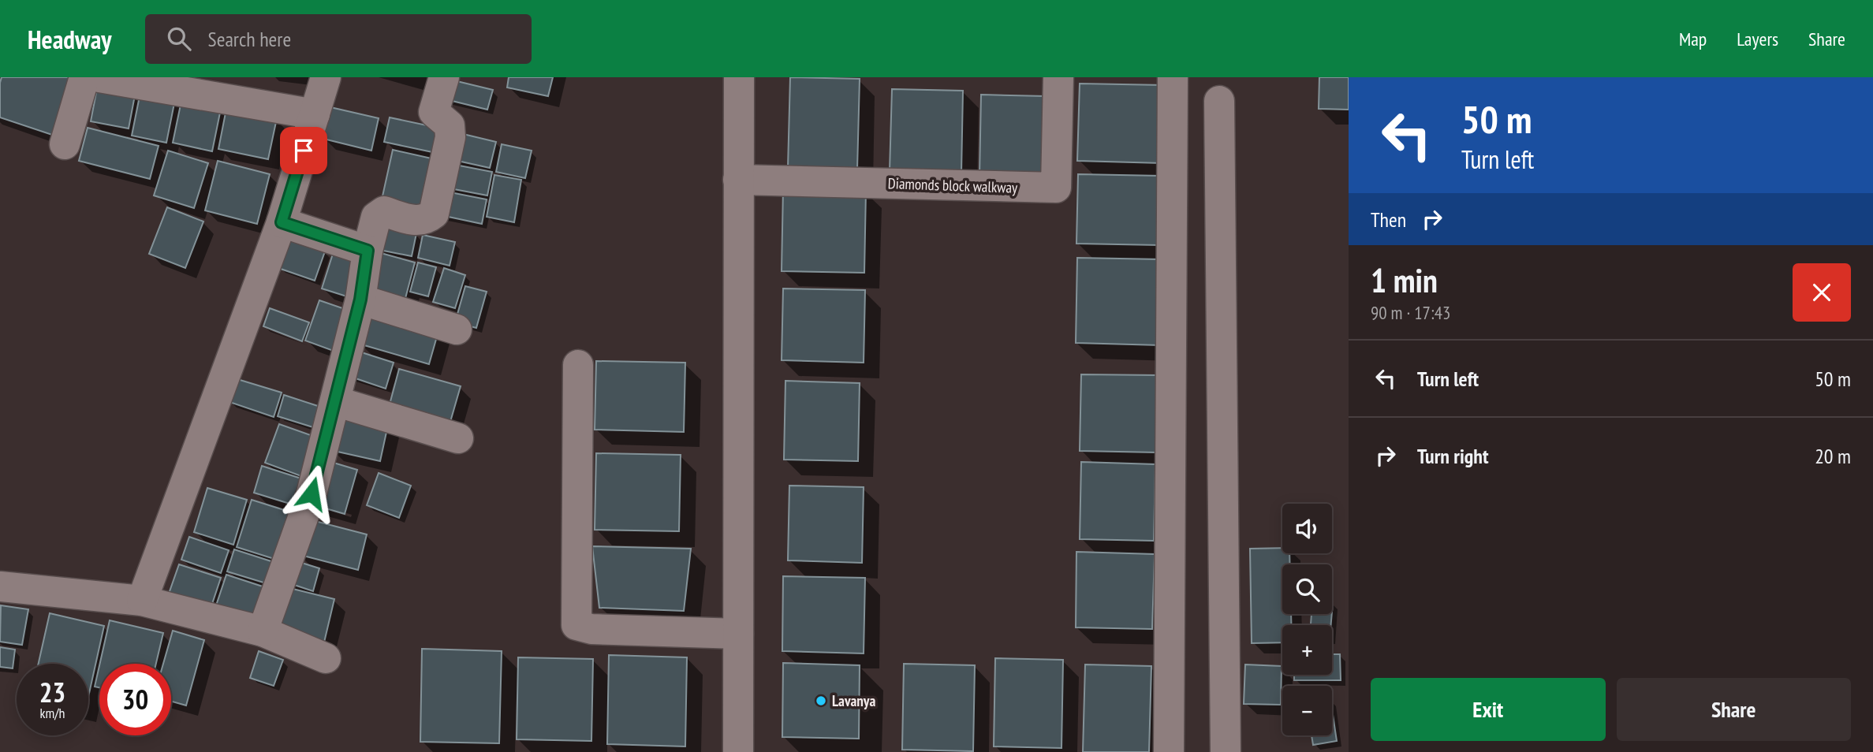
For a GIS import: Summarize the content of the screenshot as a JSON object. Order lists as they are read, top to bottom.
{
  "streets": {
    "street": ["Diamonds block walkway"]
  },
  "places": ["Lavanya"],
  "page": {
    "header": "Headway",
    "search": "Search here",
    "nav": ["Map", "Layers", "Share"],
    "turn": ["50 m", "Turn left"],
    "then": "Then",
    "heading": ["1 min", "90 m · 17:43"],
    "list": [
      {
        "name": "Turn left",
        "value": "50 m"
      },
      {
        "name": "Turn right",
        "value": "20 m"
      }
    ],
    "map_buttons": ["+", "−"],
    "speed": "23 km/h",
    "limit": "30",
    "buttons": ["Exit", "Share"]
  }
}
